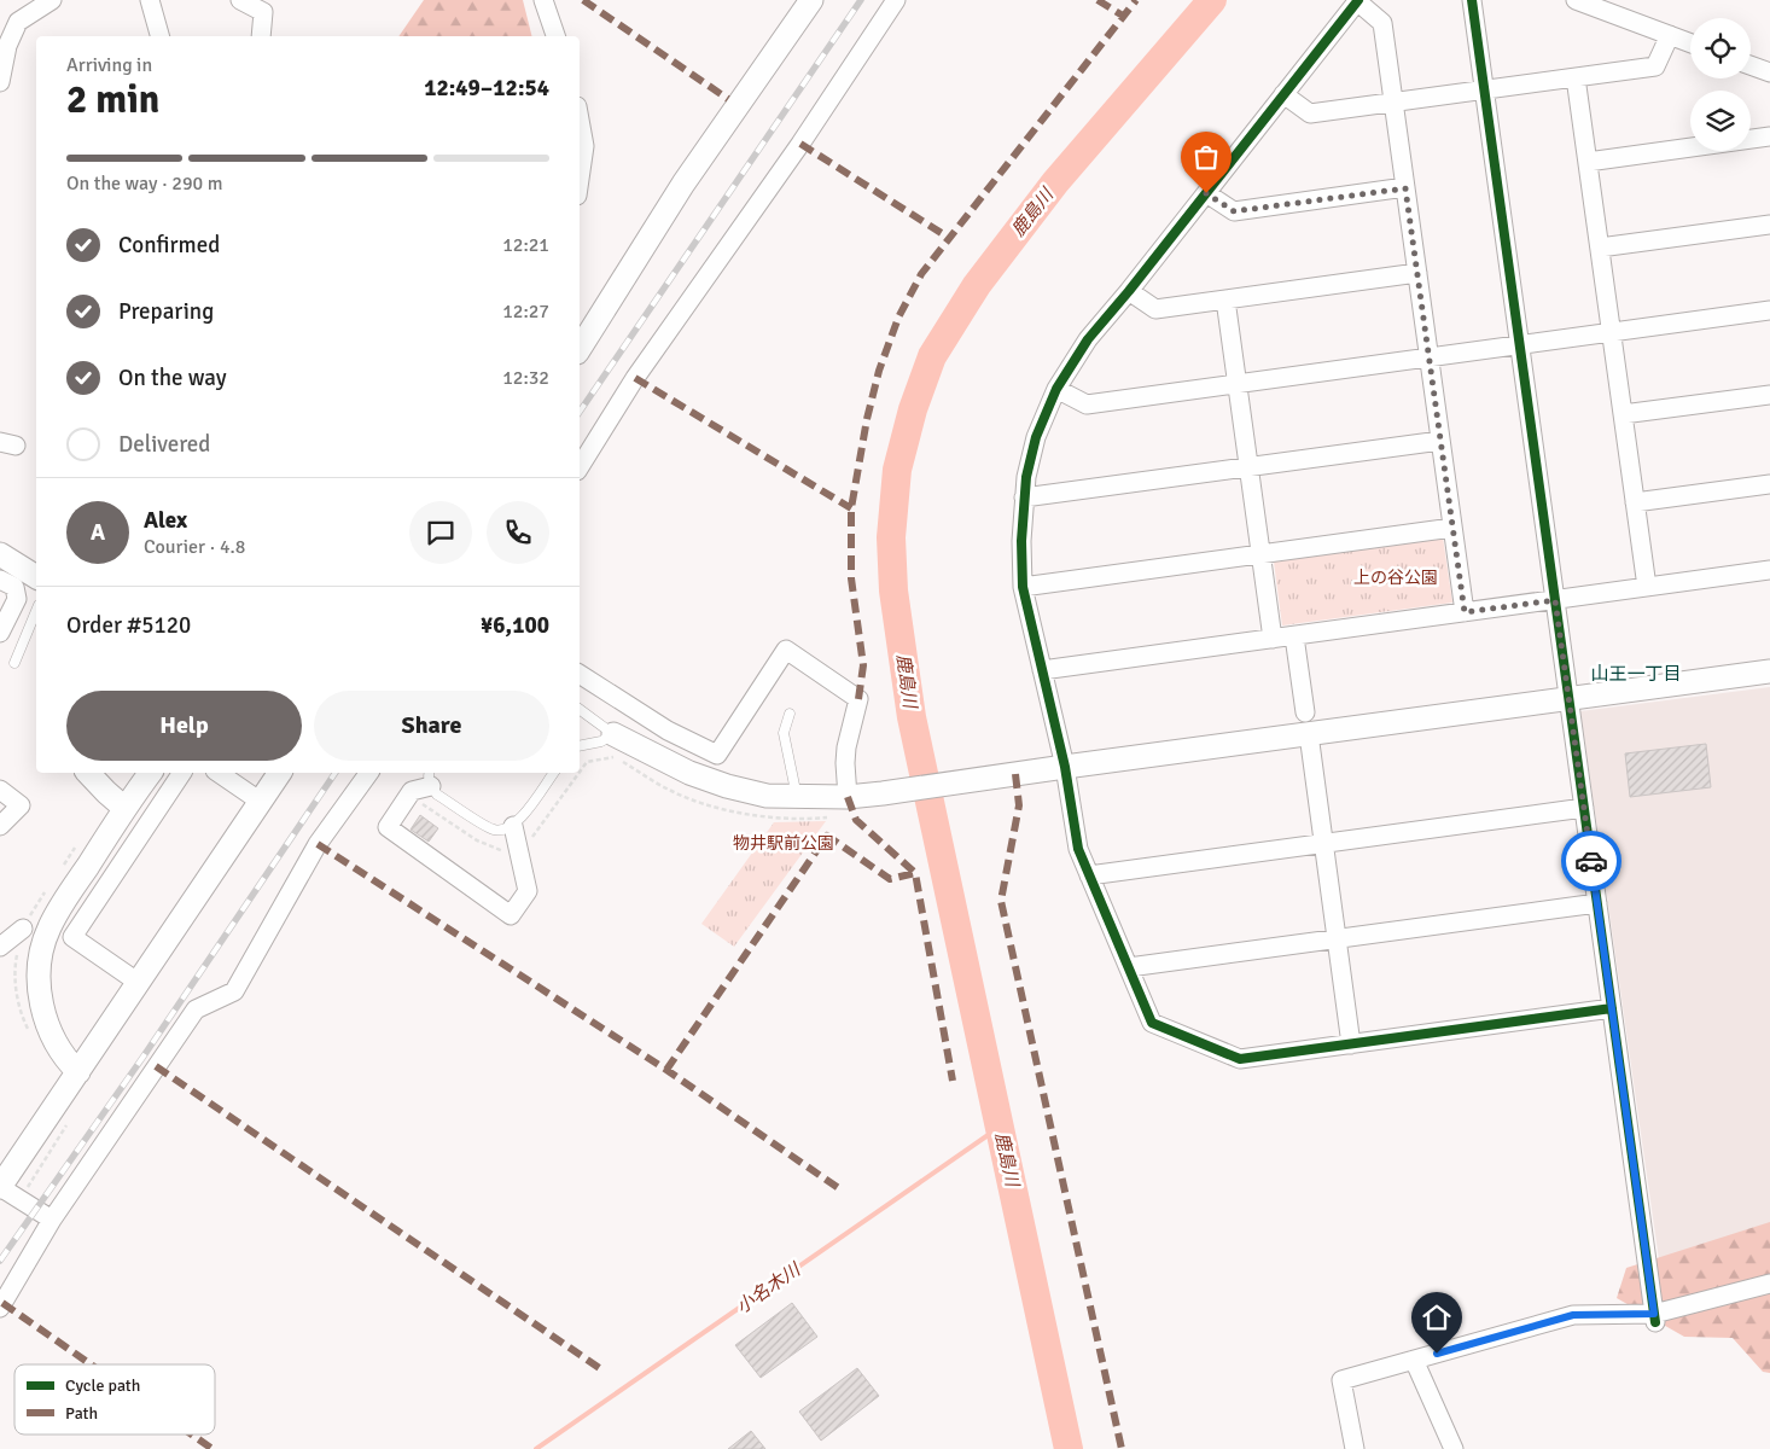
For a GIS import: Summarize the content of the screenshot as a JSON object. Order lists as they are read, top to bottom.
{
  "districts": ["山王一丁目"],
  "water": ["鹿島川", "小名木川"],
  "parks": ["上の谷公園", "物井駅前公園"],
  "legend": ["Cycle path", "Path"],
  "page": {
    "heading": ["2 min", "Arriving in", "12:49–12:54"],
    "panel": [
      "Alex",
      "Courier · 4.8",
      "Order #5120",
      "¥6,100"
    ],
    "bar": "On the way · 290 m",
    "list": [
      ["Confirmed", "12:21"],
      ["Preparing", "12:27"],
      ["On the way", "12:32"],
      "Delivered"
    ],
    "round": "A",
    "buttons": ["Help", "Share"]
  }
}
